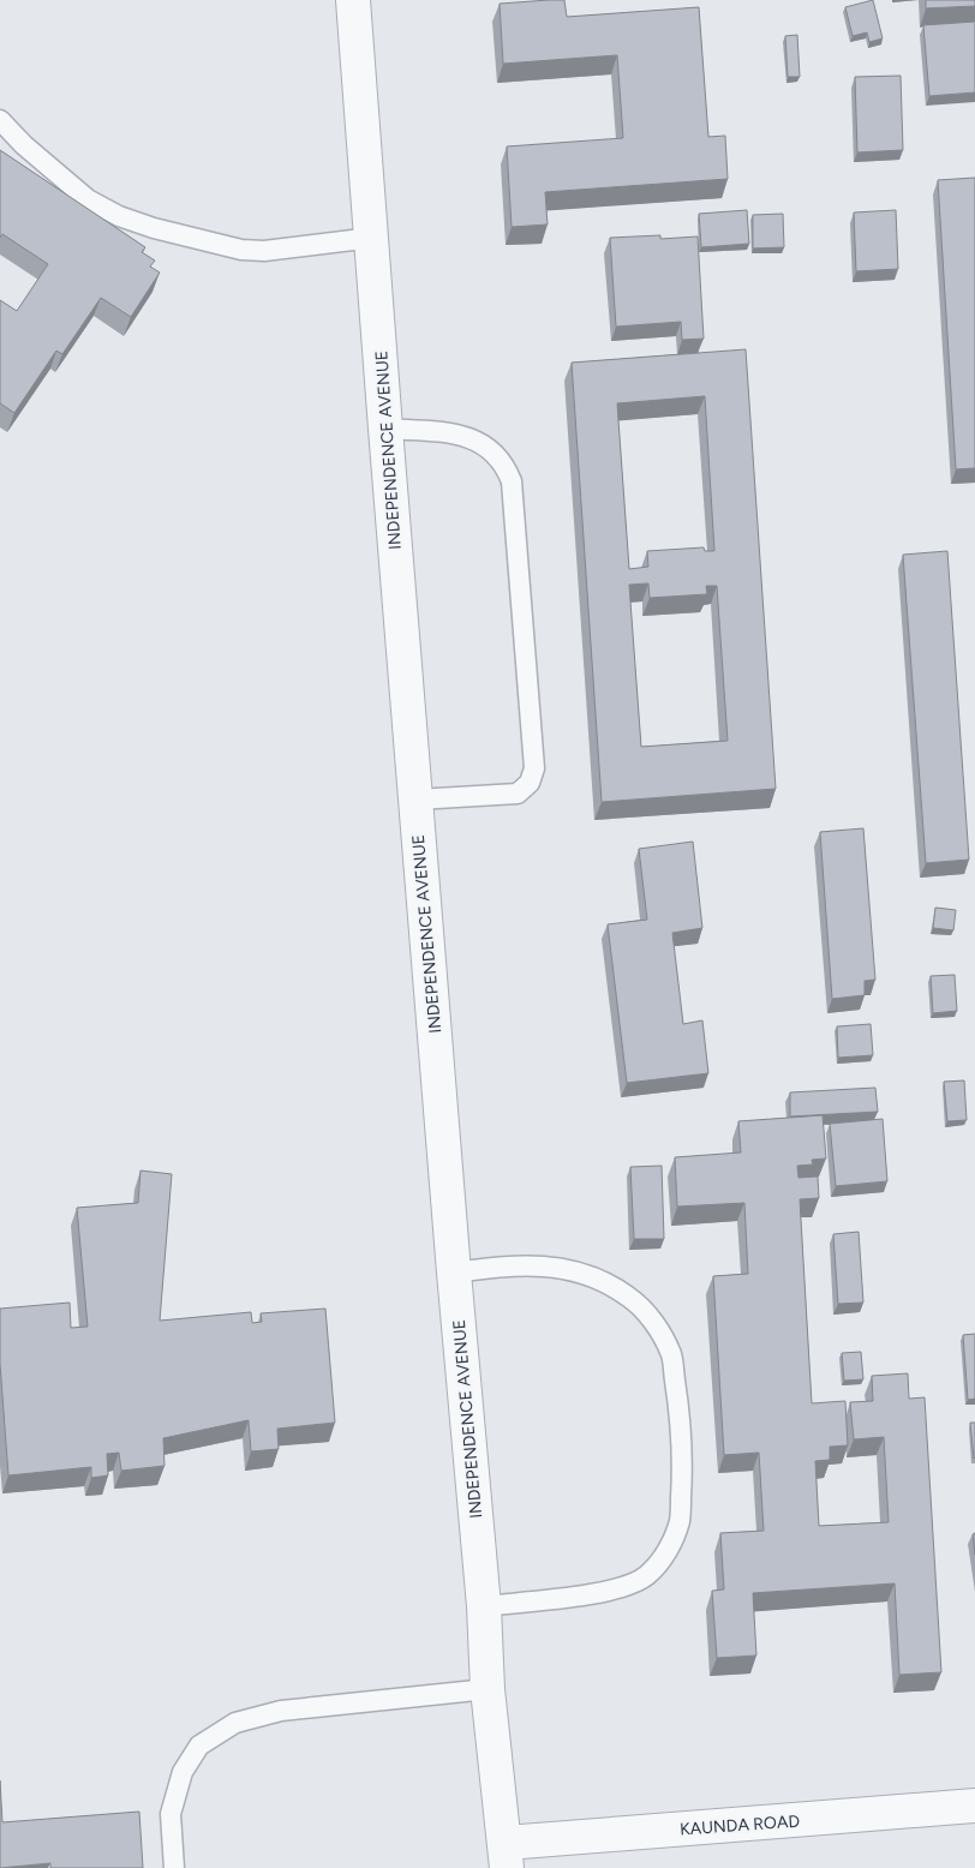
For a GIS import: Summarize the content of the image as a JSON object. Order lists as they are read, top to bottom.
{
  "streets": {
    "street": ["INDEPENDENCE AVENUE", "KAUNDA ROAD"]
  },
  "crossings": [
    ["INDEPENDENCE AVENUE", "KAUNDA ROAD"]
  ]
}
